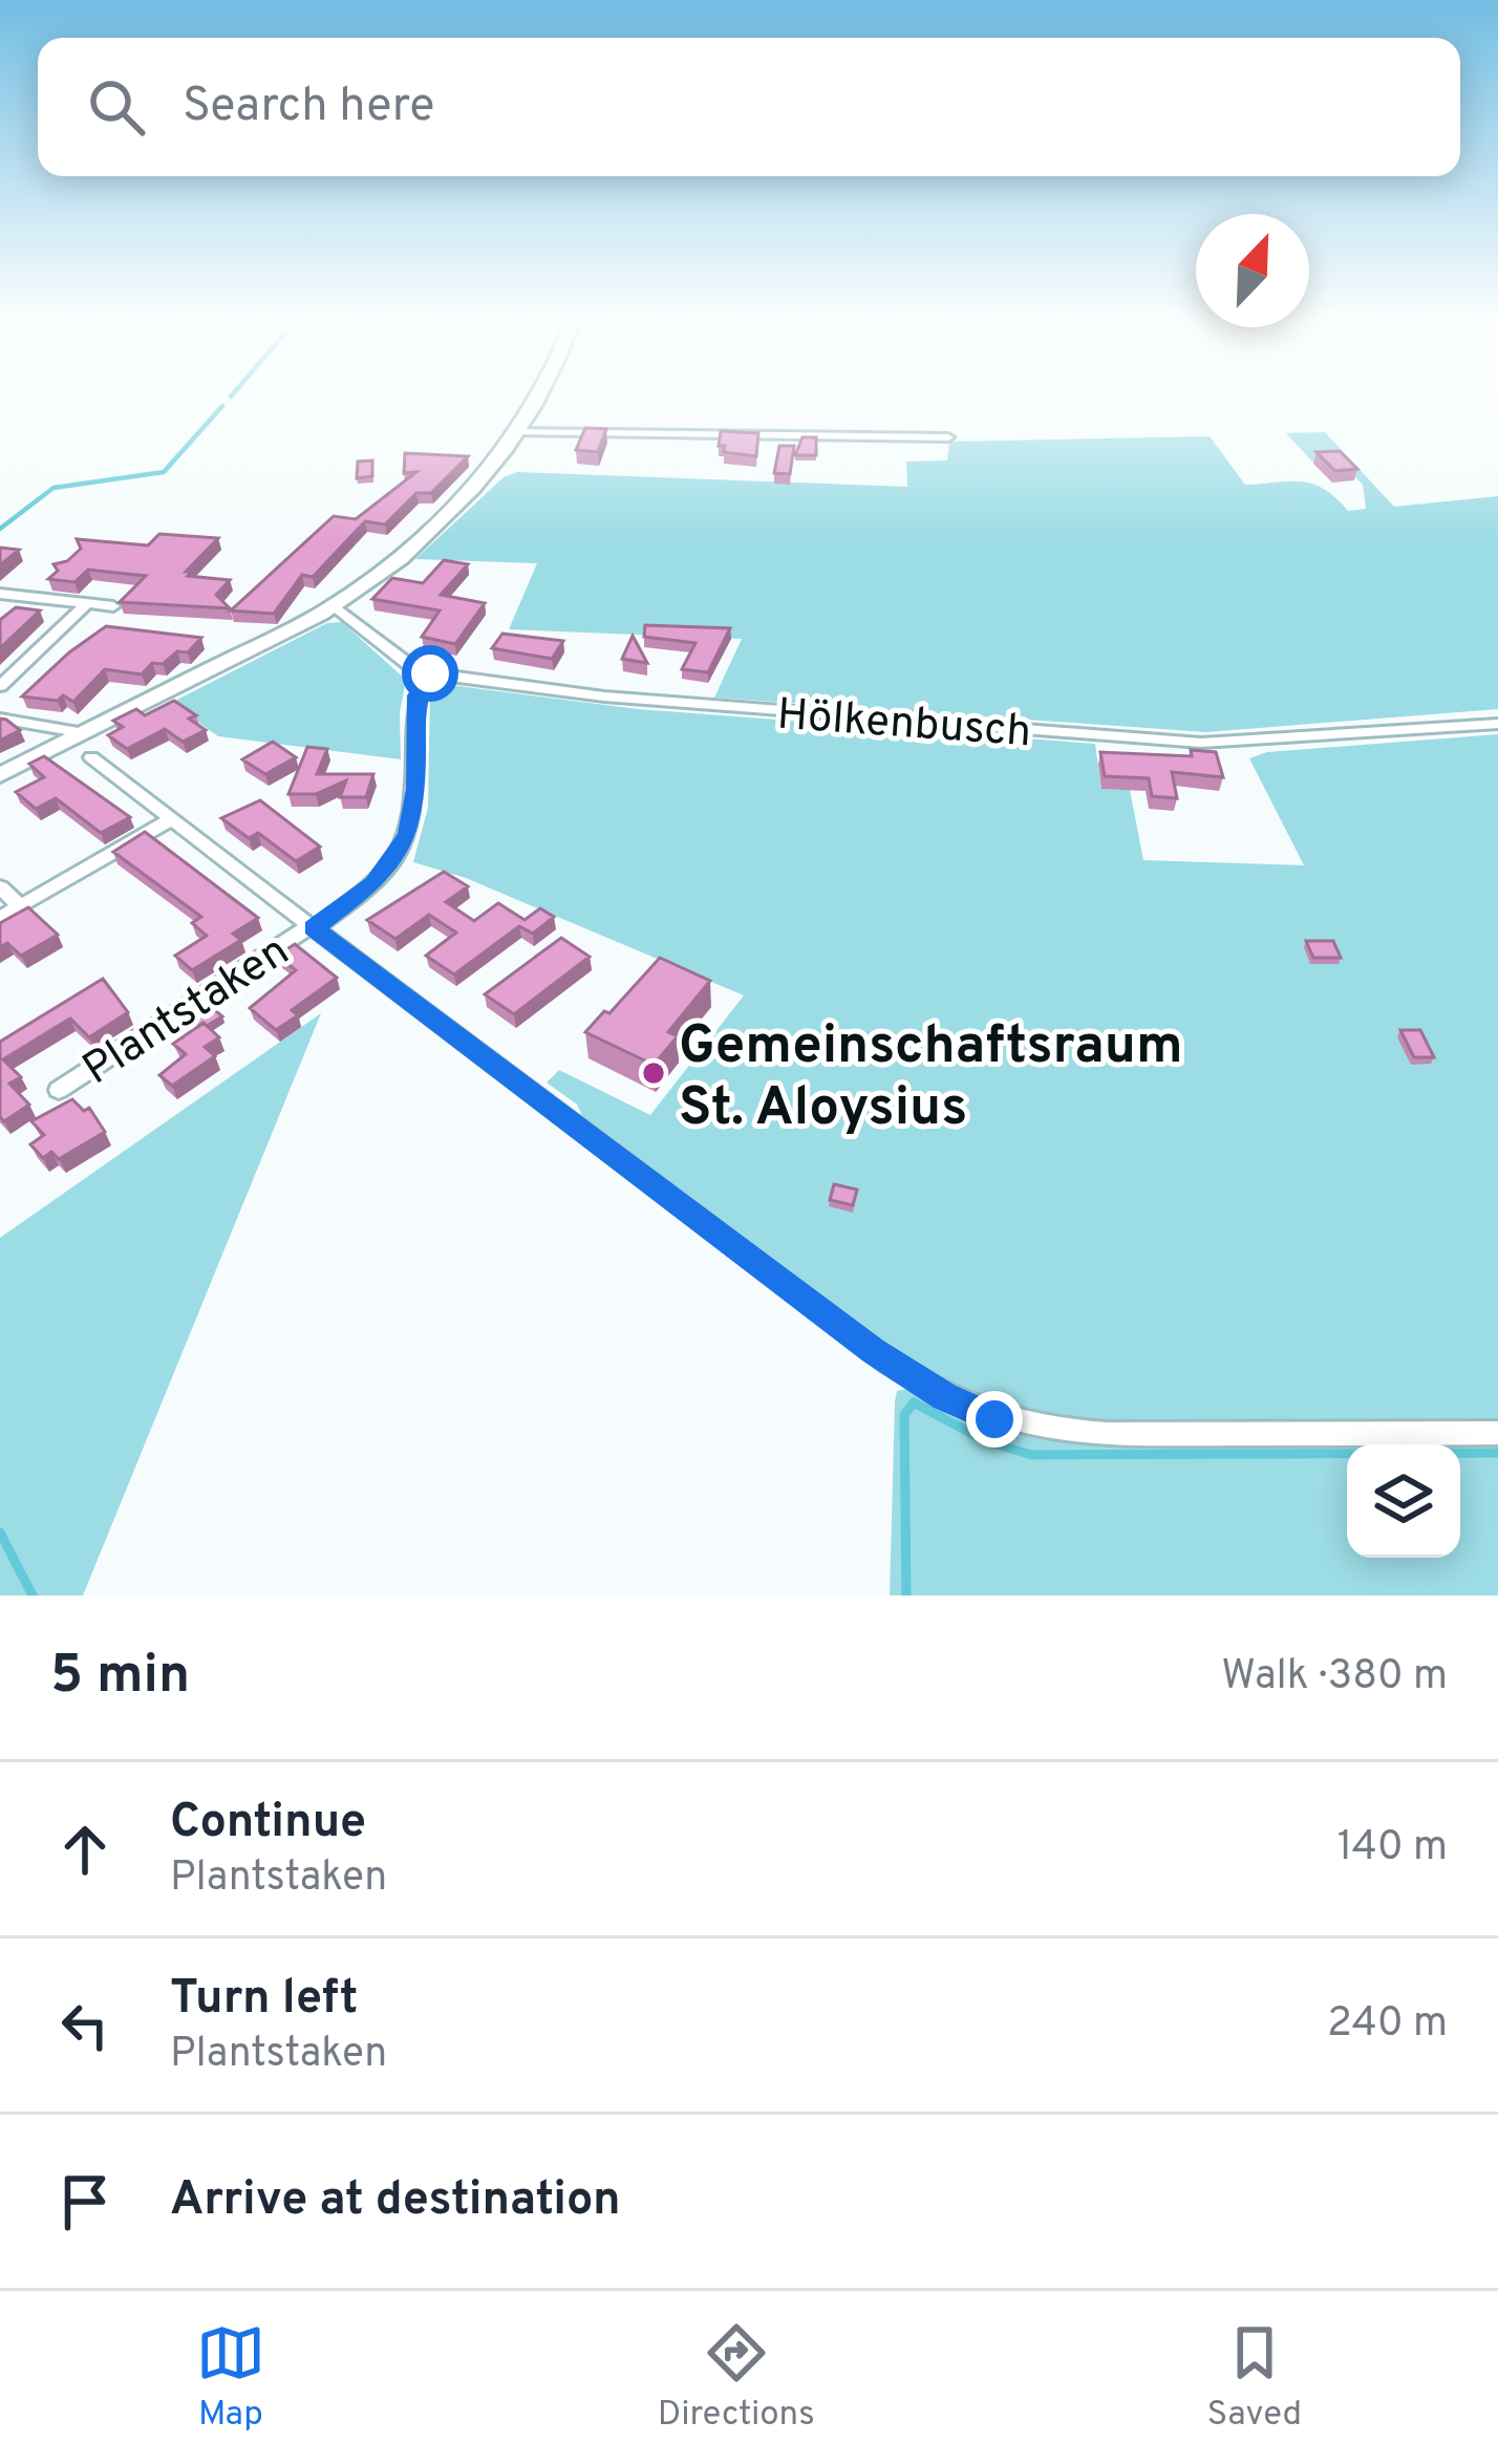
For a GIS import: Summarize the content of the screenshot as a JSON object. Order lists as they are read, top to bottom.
{
  "streets": {
    "street": ["Hölkenbusch", "Plantstaken"]
  },
  "crossings": [
    ["Hölkenbusch", "Plantstaken"]
  ],
  "places": ["Gemeinschaftsraum St. Aloysius"],
  "north": "top right",
  "page": {
    "search": "Search here",
    "heading": ["5 min", "Walk · 380 m"],
    "list": [
      ["Continue", "Plantstaken", "140 m"],
      ["Turn left", "Plantstaken", "240 m"],
      "Arrive at destination"
    ],
    "nav": ["Map", "Directions", "Saved"]
  }
}
